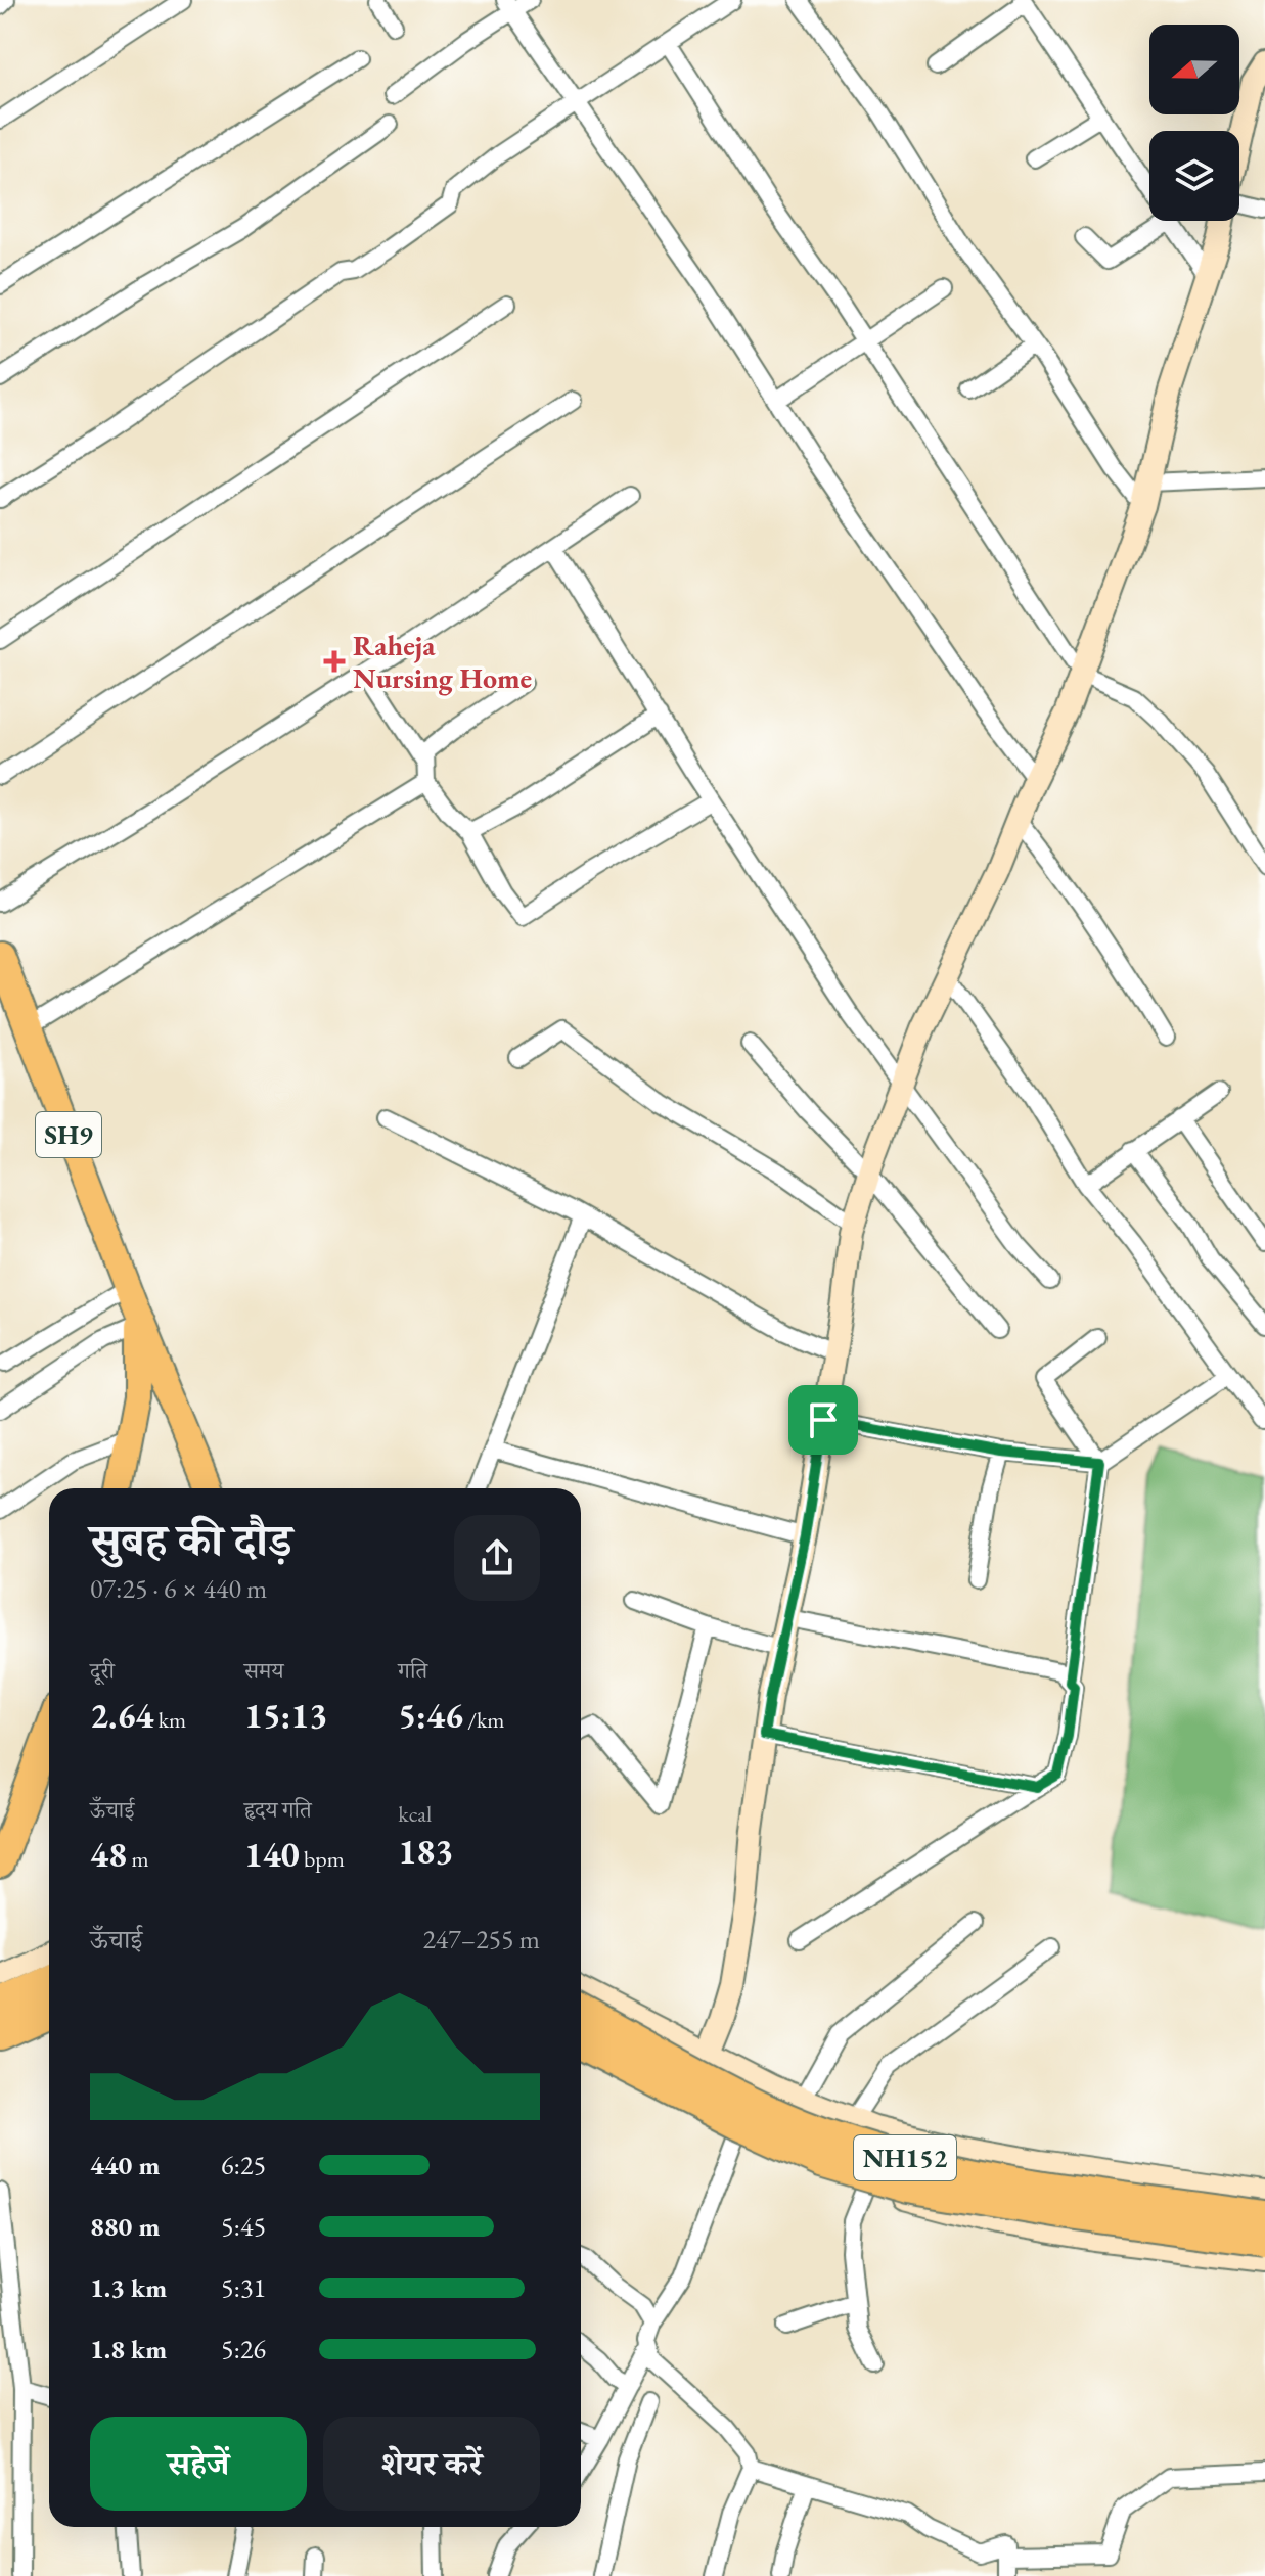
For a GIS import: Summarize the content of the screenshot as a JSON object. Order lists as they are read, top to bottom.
{
  "streets": {
    "highway": ["NH152"],
    "main road": ["SH9"]
  },
  "places": {
    "health": ["Raheja Nursing Home"]
  },
  "north": "left",
  "page": {
    "heading": ["सुबह की दौड़", "07:25 · 6 × 440 m"],
    "stats": [
      ["दूरी", "2.64 km"],
      ["समय", "15:13"],
      ["गति", "5:46 /km"],
      ["ऊँचाई", "48 m"],
      ["हृदय गति", "140 bpm"],
      ["kcal", "183"]
    ],
    "chart": ["ऊँचाई", "247–255 m"],
    "list": [
      {
        "name": "440 m",
        "note": "6:25"
      },
      {
        "name": "880 m",
        "note": "5:45"
      },
      {
        "name": "1.3 km",
        "note": "5:31"
      },
      {
        "name": "1.8 km",
        "note": "5:26"
      }
    ],
    "buttons": ["सहेजें", "शेयर करें"]
  }
}
